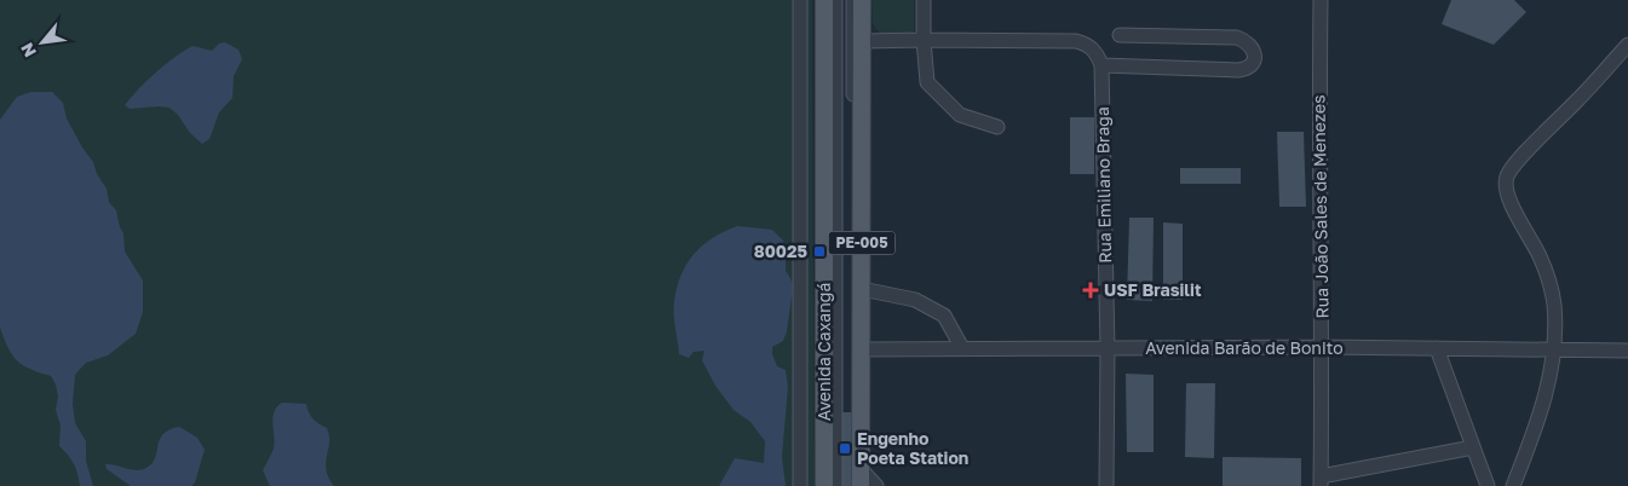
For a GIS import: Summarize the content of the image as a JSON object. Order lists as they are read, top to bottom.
{
  "streets": {
    "main road": ["PE-005", "Avenida Caxangá"],
    "street": ["Rua Emiliano Braga", "Rua João Sales de Menezes", "Avenida Barão de Bonito"]
  },
  "crossings": [
    ["Rua Emiliano Braga", "Avenida Barão de Bonito"],
    ["Rua João Sales de Menezes", "Avenida Barão de Bonito"],
    ["PE-005", "Avenida Barão de Bonito"]
  ],
  "places": {
    "transit": ["80025", "Engenho Poeta Station"],
    "health": ["USF Brasilit"]
  },
  "north": "bottom left"
}
